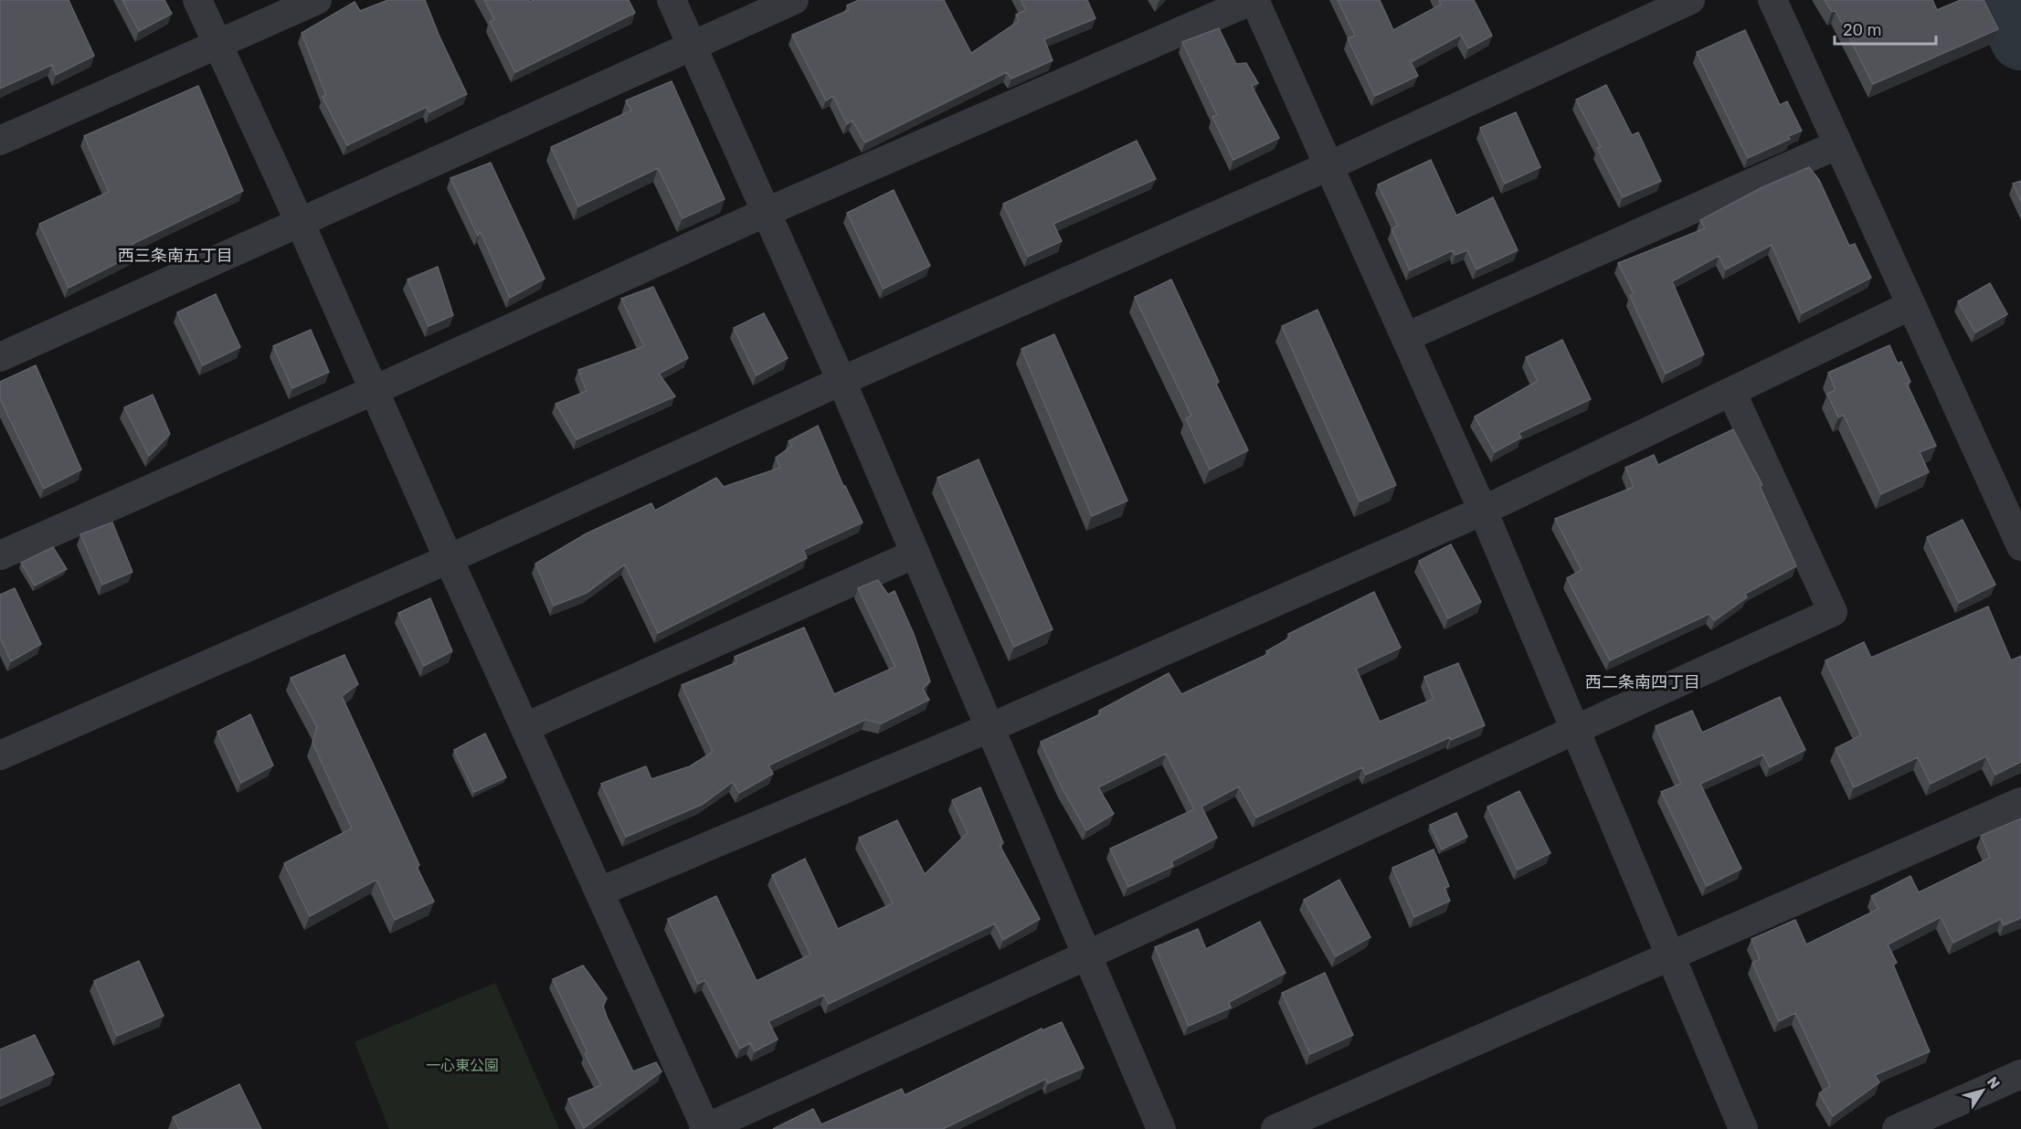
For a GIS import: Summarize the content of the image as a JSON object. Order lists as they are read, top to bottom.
{
  "districts": ["西三条南五丁目", "西二条南四丁目"],
  "parks": ["一心東公園"],
  "scale_bar": "20 m",
  "north": "top right"
}
